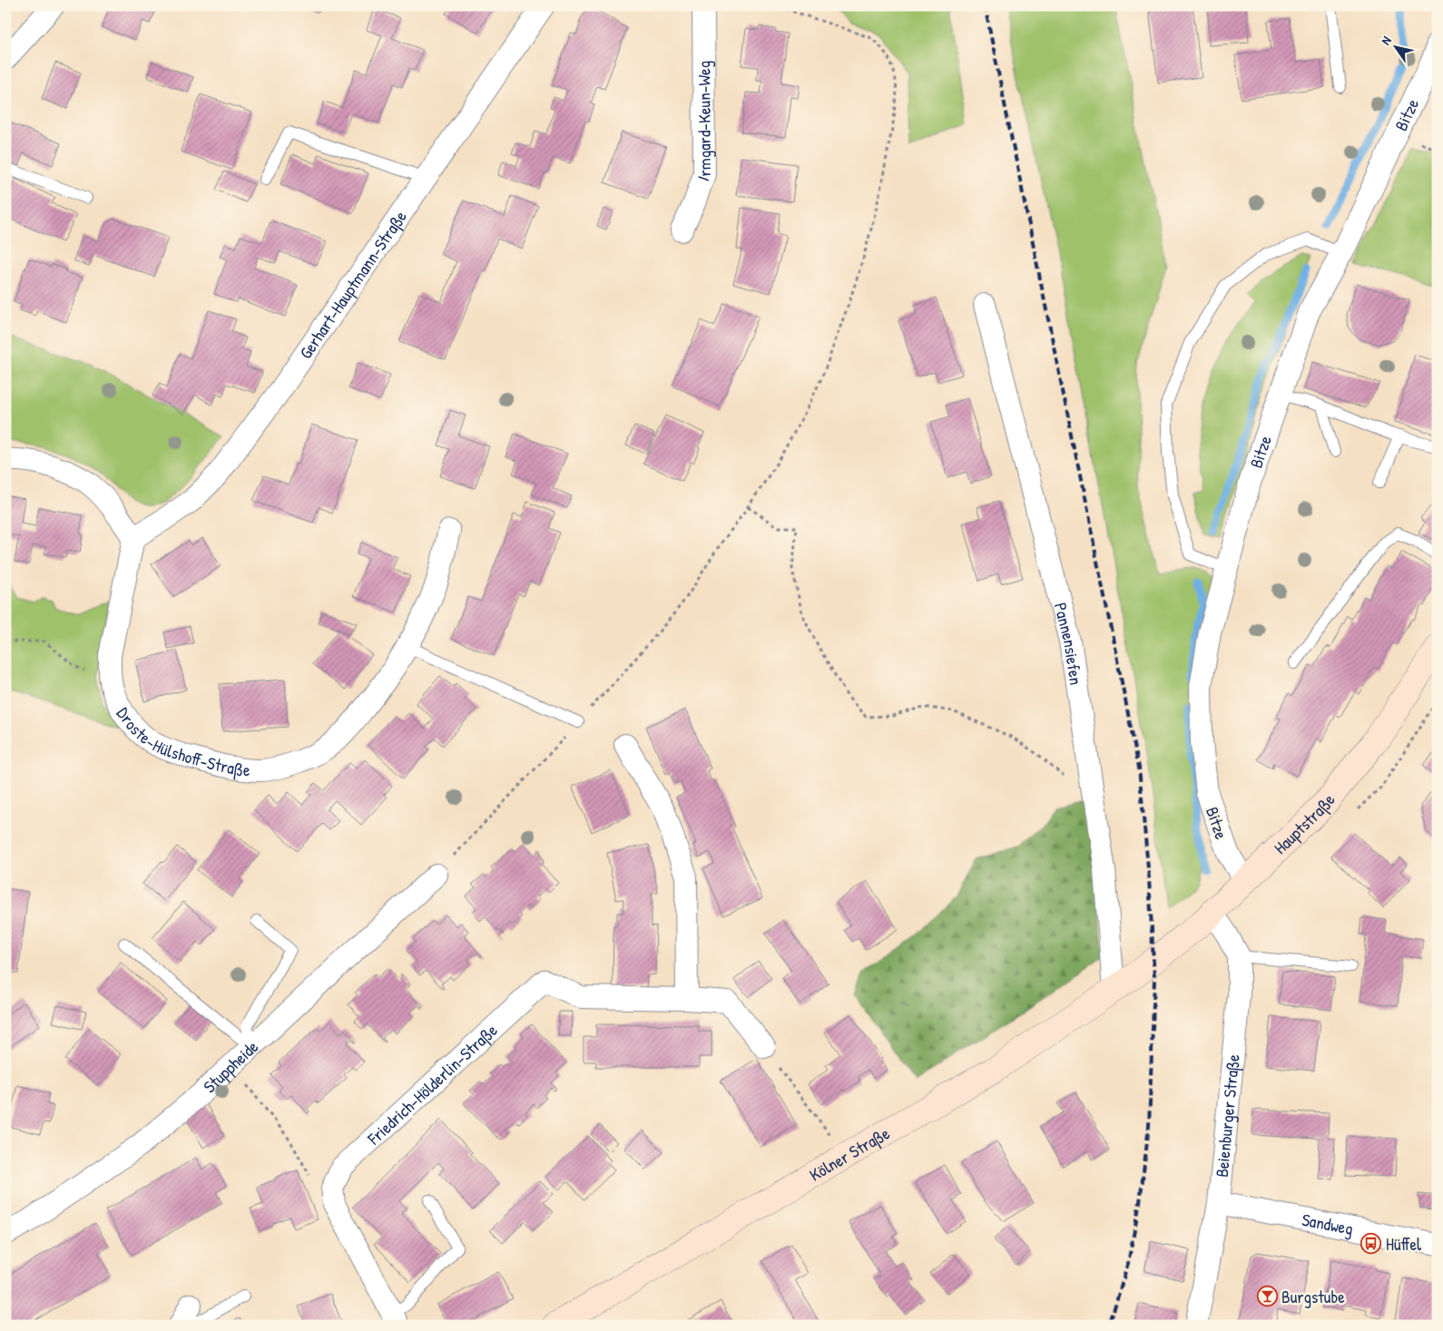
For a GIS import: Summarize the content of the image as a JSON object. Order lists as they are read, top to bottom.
{
  "streets": {
    "main road": ["Hauptstraße", "Kölner Straße"],
    "street": [
      "Bitze",
      "Irmgard-Keun-Weg",
      "Gerhart-Hauptmann-Straße",
      "Pannensiefen",
      "Droste-Hülshoff-Straße",
      "Stuppheide",
      "Friedrich-Hölderlin-Straße",
      "Beienburger Straße",
      "Sandweg"
    ]
  },
  "crossings": [
    ["Bitze", "Hauptstraße"],
    ["Gerhart-Hauptmann-Straße", "Droste-Hülshoff-Straße"],
    ["Pannensiefen", "Kölner Straße"],
    ["Hauptstraße", "Beienburger Straße"],
    ["Hauptstraße", "Kölner Straße"],
    ["Beienburger Straße", "Sandweg"]
  ],
  "places": {
    "bus stop": ["Hüffel"],
    "bar": ["Burgstube"]
  },
  "north": "top left"
}
